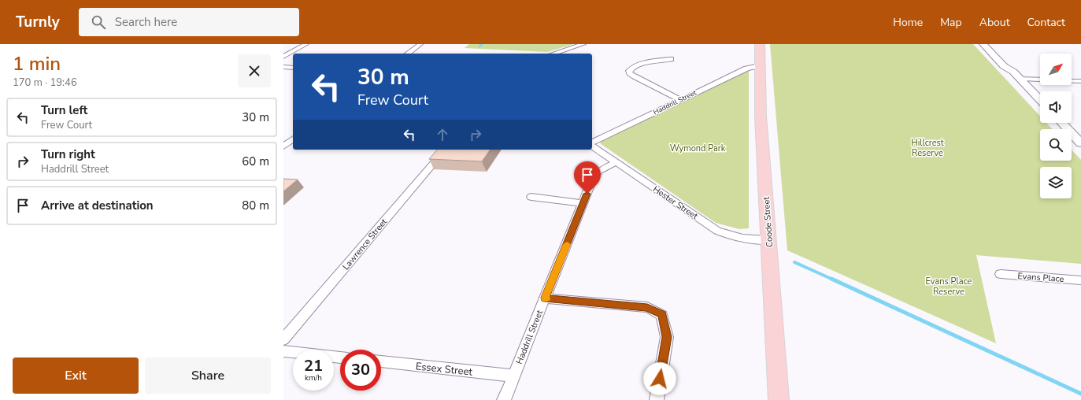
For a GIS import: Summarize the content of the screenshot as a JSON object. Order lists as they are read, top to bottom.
{
  "streets": {
    "main road": ["Coode Street"],
    "street": [
      "Haddrill Street",
      "Hester Street",
      "Lawrence Street",
      "Evans Place",
      "Essex Street"
    ]
  },
  "crossings": [
    ["Haddrill Street", "Hester Street"],
    ["Haddrill Street", "Coode Street"],
    ["Haddrill Street", "Essex Street"],
    ["Hester Street", "Coode Street"]
  ],
  "parks": ["Hillcrest Reserve", "Wymond Park", "Evans Place Reserve"],
  "north": "top right",
  "page": {
    "header": "Turnly",
    "search": "Search here",
    "nav": [
      "Home",
      "Map",
      "About",
      "Contact"
    ],
    "heading": ["1 min", "170 m · 19:46"],
    "turn": ["30 m", "Frew Court"],
    "list": [
      {
        "name": "Turn left",
        "note": "Frew Court",
        "value": "30 m"
      },
      {
        "name": "Turn right",
        "note": "Haddrill Street",
        "value": "60 m"
      },
      {
        "name": "Arrive at destination",
        "value": "80 m"
      }
    ],
    "speed": "21 km/h",
    "limit": "30",
    "buttons": ["Exit", "Share"]
  }
}
